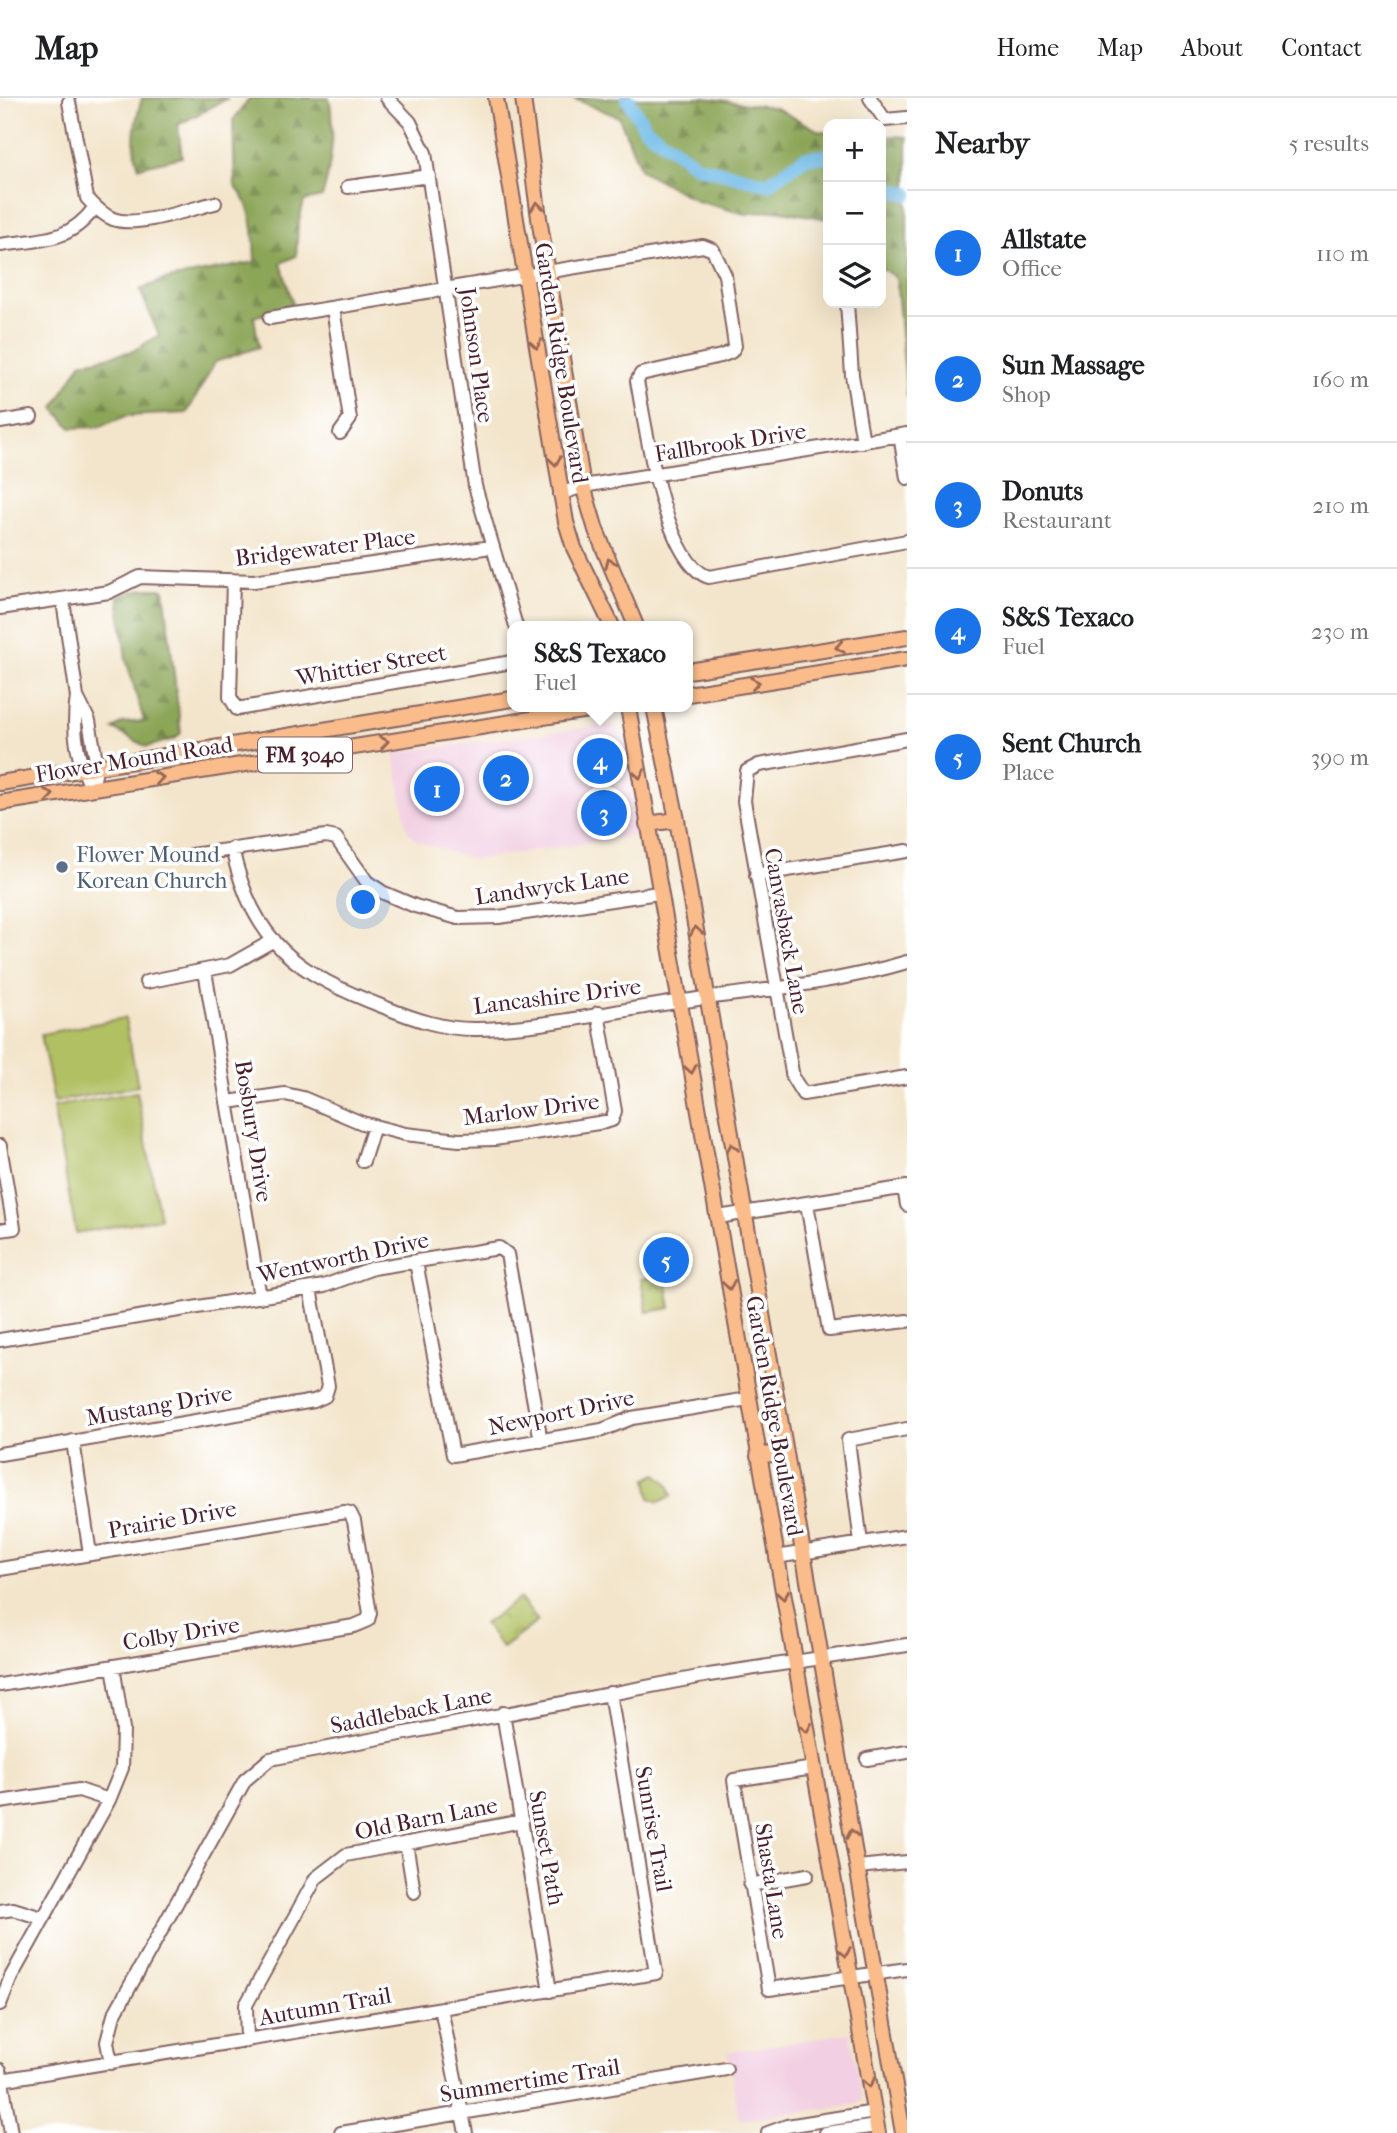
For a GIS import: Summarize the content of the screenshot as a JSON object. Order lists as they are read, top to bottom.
{
  "streets": {
    "main road": ["Garden Ridge Boulevard", "FM 3040", "Flower Mound Road"],
    "street": [
      "Johnson Place",
      "Fallbrook Drive",
      "Bridgewater Place",
      "Whittier Street",
      "Landwyck Lane",
      "Canvasback Lane",
      "Lancashire Drive",
      "Marlow Drive",
      "Bosbury Drive",
      "Wentworth Drive",
      "Mustang Drive",
      "Newport Drive",
      "Prairie Drive",
      "Colby Drive",
      "Saddleback Lane",
      "Old Barn Lane",
      "Sunrise Trail",
      "Sunset Path",
      "Shasta Lane",
      "Autumn Trail",
      "Summertime Trail"
    ]
  },
  "crossings": [
    ["Johnson Place", "Bridgewater Place"],
    ["Garden Ridge Boulevard", "Fallbrook Drive"],
    ["Garden Ridge Boulevard", "Landwyck Lane"],
    ["Garden Ridge Boulevard", "Lancashire Drive"],
    ["Garden Ridge Boulevard", "Newport Drive"],
    ["Garden Ridge Boulevard", "Saddleback Lane"],
    ["Garden Ridge Boulevard", "Shasta Lane"],
    ["Bridgewater Place", "Whittier Street"],
    ["Landwyck Lane", "Lancashire Drive"],
    ["Canvasback Lane", "Lancashire Drive"],
    ["Lancashire Drive", "Marlow Drive"],
    ["Marlow Drive", "Bosbury Drive"],
    ["Bosbury Drive", "Wentworth Drive"],
    ["Wentworth Drive", "Mustang Drive"],
    ["Wentworth Drive", "Newport Drive"],
    ["Prairie Drive", "Colby Drive"],
    ["Saddleback Lane", "Sunrise Trail"],
    ["Saddleback Lane", "Sunset Path"],
    ["Saddleback Lane", "Autumn Trail"],
    ["Old Barn Lane", "Sunset Path"],
    ["Old Barn Lane", "Autumn Trail"],
    ["Sunrise Trail", "Autumn Trail"],
    ["Sunset Path", "Autumn Trail"]
  ],
  "places": ["Flower Mound Korean Church"],
  "page": {
    "header": "Map",
    "nav": [
      "Home",
      "Map",
      "About",
      "Contact"
    ],
    "heading": ["Nearby", "5 results"],
    "map_buttons": ["+", "−"],
    "list": [
      {
        "mark": "1",
        "name": "Allstate",
        "note": "Office",
        "value": "110 m"
      },
      {
        "mark": "2",
        "name": "Sun Massage",
        "note": "Shop",
        "value": "160 m"
      },
      {
        "mark": "3",
        "name": "Donuts",
        "note": "Restaurant",
        "value": "210 m"
      },
      {
        "mark": "4",
        "name": "S&S Texaco",
        "note": "Fuel",
        "value": "230 m"
      },
      {
        "mark": "5",
        "name": "Sent Church",
        "note": "Place",
        "value": "390 m"
      }
    ],
    "popup": ["S&S Texaco", "Fuel"],
    "pins": [
      "4",
      "2",
      "1",
      "3",
      "5"
    ]
  }
}
